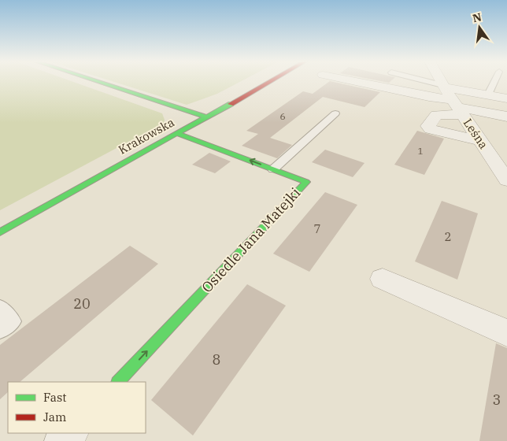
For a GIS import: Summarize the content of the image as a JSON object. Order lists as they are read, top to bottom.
{
  "streets": {
    "street": ["Leśna", "Krakowska", "Osiedle Jana Matejki"]
  },
  "crossings": [
    ["Krakowska", "Osiedle Jana Matejki"]
  ],
  "house_numbers": [
    "6",
    "1",
    "7",
    "2",
    "20",
    "8",
    "3"
  ],
  "legend": ["Fast", "Jam"],
  "north": "top"
}
